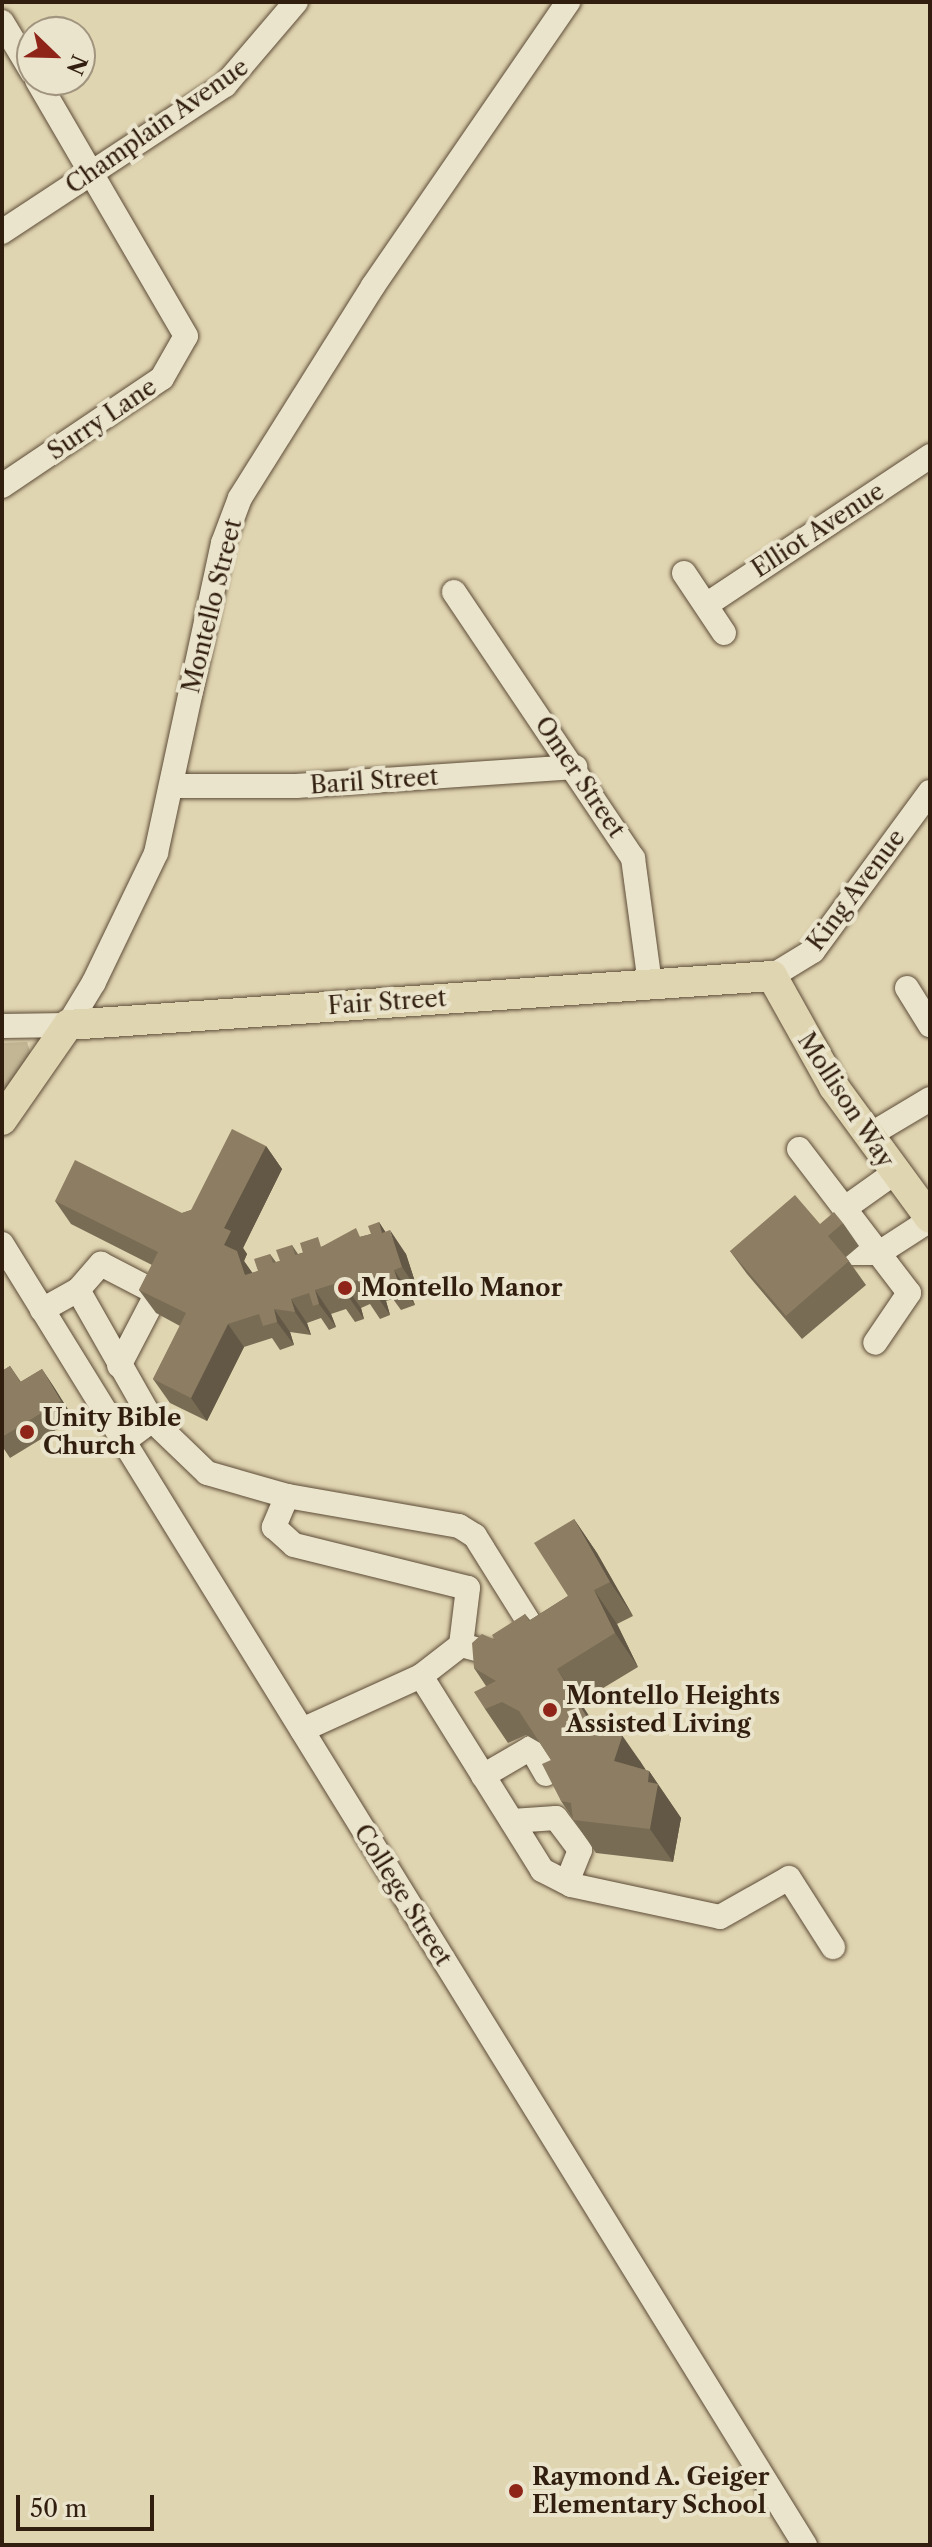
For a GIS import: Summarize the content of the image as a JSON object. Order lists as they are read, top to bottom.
{
  "streets": {
    "main road": ["Montello Street", "Fair Street", "Mollison Way"],
    "street": [
      "Champlain Avenue",
      "Surry Lane",
      "Elliot Avenue",
      "Omer Street",
      "Baril Street",
      "King Avenue",
      "College Street"
    ]
  },
  "crossings": [
    ["Champlain Avenue", "Surry Lane"],
    ["Montello Street", "Baril Street"],
    ["Montello Street", "Fair Street"],
    ["Omer Street", "Baril Street"],
    ["Omer Street", "Fair Street"],
    ["King Avenue", "Fair Street"],
    ["King Avenue", "Mollison Way"],
    ["Fair Street", "Mollison Way"]
  ],
  "places": [
    "Montello Manor",
    "Unity Bible Church",
    "Montello Heights Assisted Living",
    "Raymond A. Geiger Elementary School"
  ],
  "scale_bar": "50 m",
  "north": "bottom right"
}
